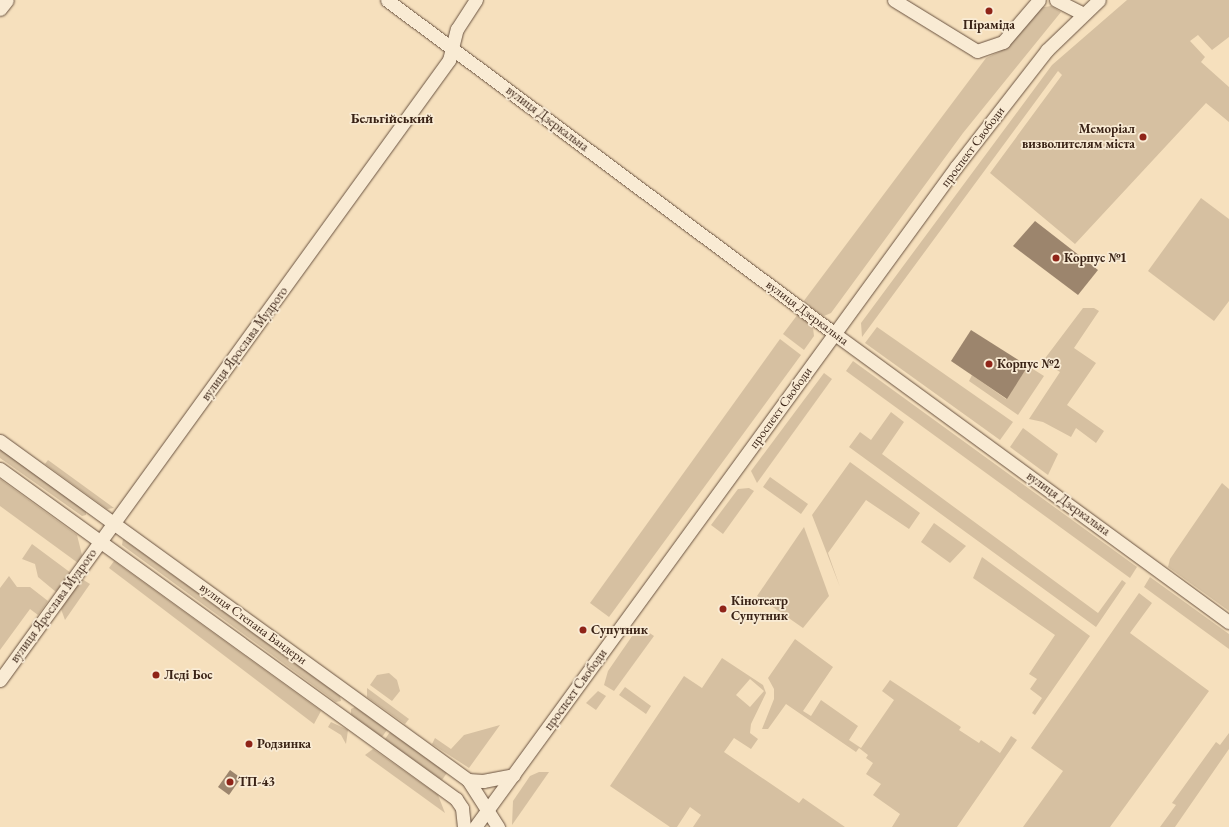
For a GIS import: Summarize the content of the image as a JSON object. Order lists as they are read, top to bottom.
{
  "streets": {
    "street": [
      "вулиця Дзеркальна",
      "проспект Свободи",
      "вулиця Ярослава Мудрого",
      "вулиця Степана Бандери"
    ]
  },
  "crossings": [
    ["вулиця Дзеркальна", "проспект Свободи"],
    ["вулиця Дзеркальна", "вулиця Ярослава Мудрого"],
    ["проспект Свободи", "вулиця Степана Бандери"],
    ["вулиця Ярослава Мудрого", "вулиця Степана Бандери"]
  ],
  "districts": ["Бельгійський"],
  "places": [
    "Піраміда",
    "Меморіал визволителям міста",
    "Корпус №1",
    "Корпус №2",
    "Кінотеатр Супутник",
    "Супутник",
    "Леді Бос",
    "Родзинка",
    "ТП-43"
  ]
}
